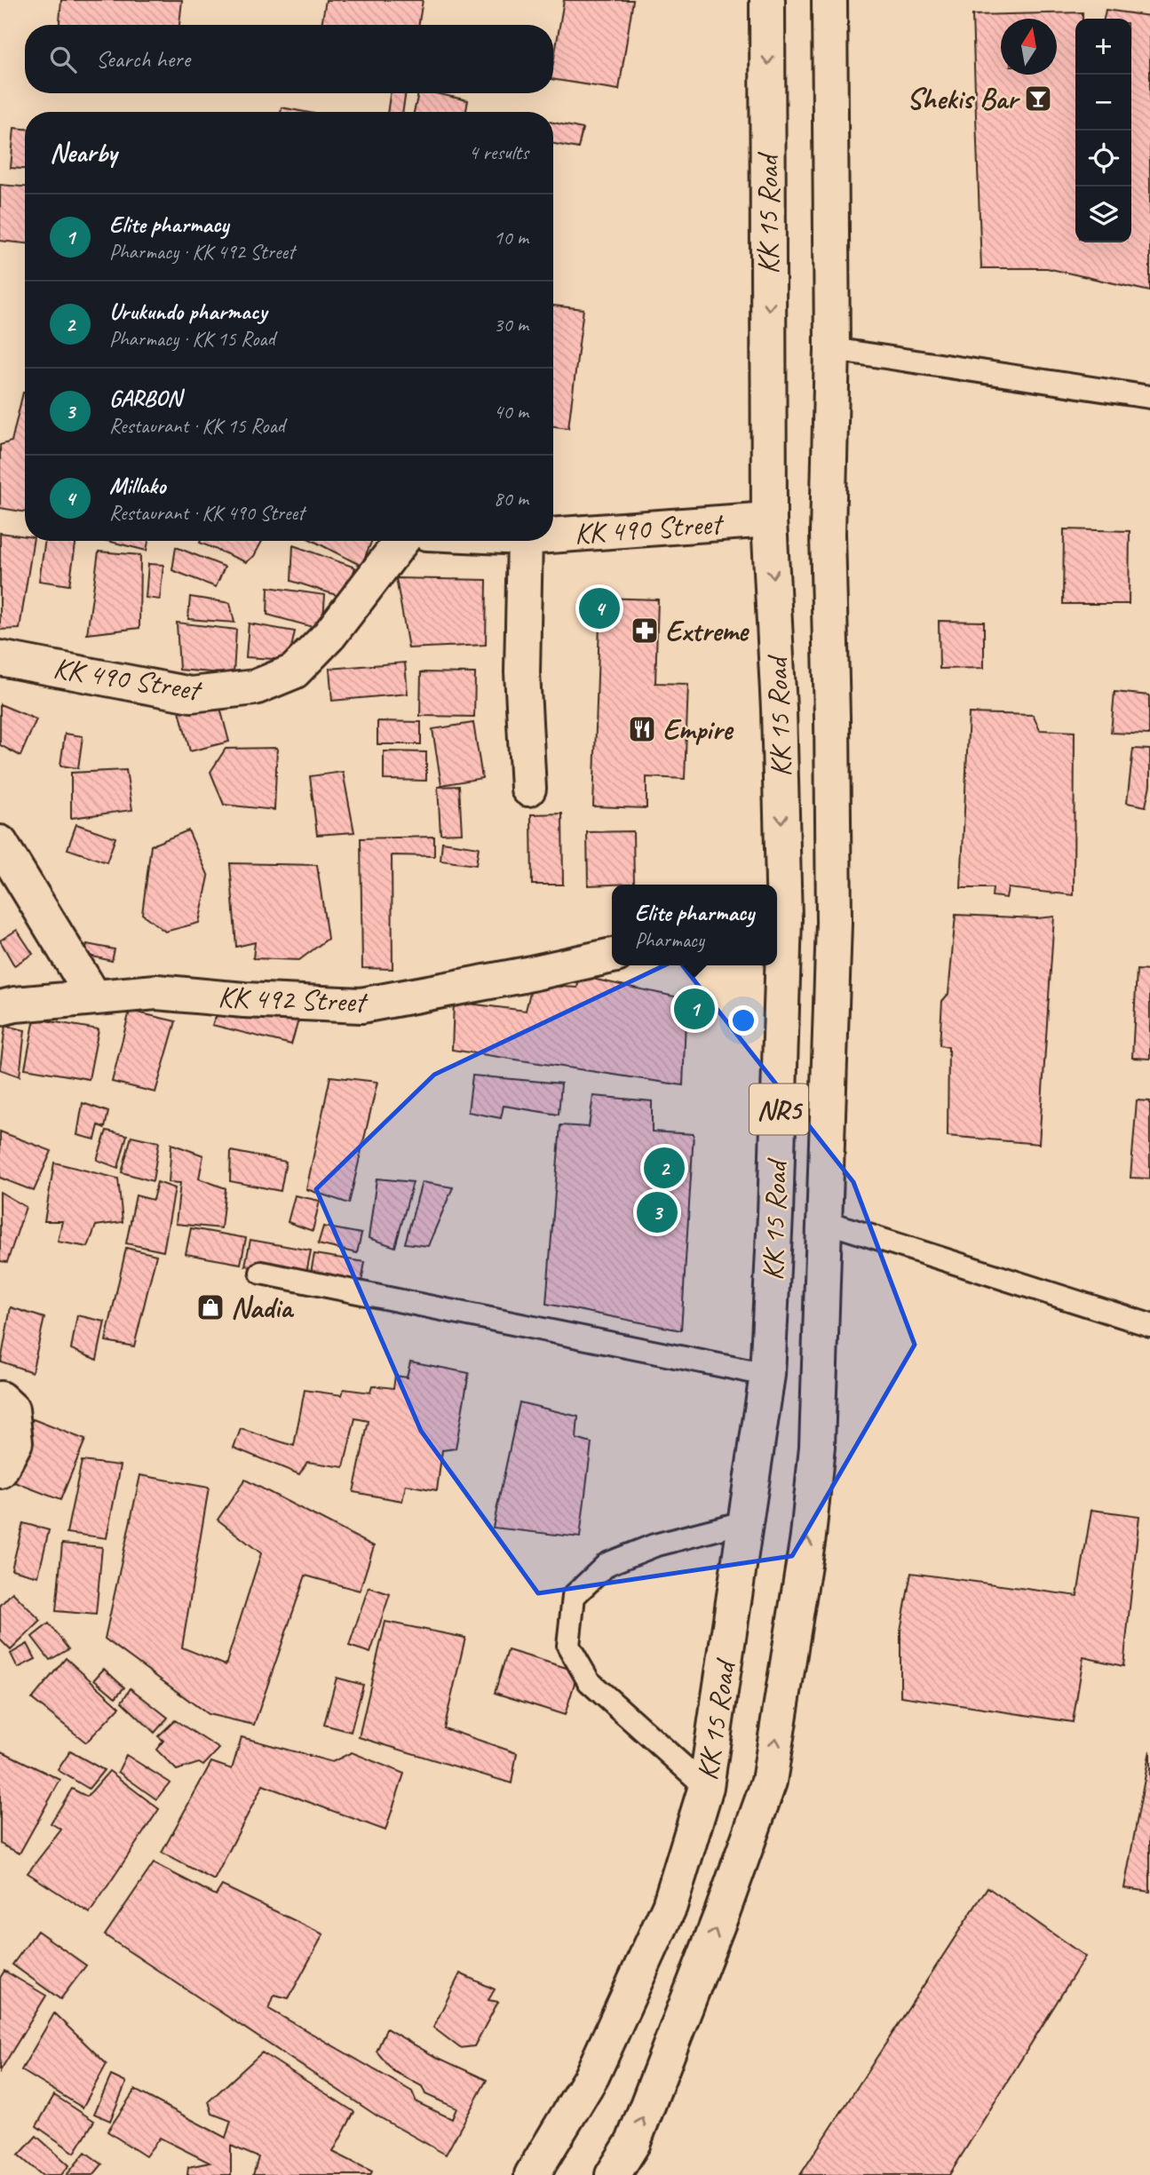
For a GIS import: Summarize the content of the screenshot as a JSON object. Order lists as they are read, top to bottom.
{
  "streets": {
    "main road": [
      "KK 15 Road",
      "KK 490 Street",
      "KK 492 Street",
      "NR5"
    ]
  },
  "crossings": [
    ["KK 15 Road", "KK 490 Street"]
  ],
  "places": {
    "bar": ["Shekis Bar"],
    "pharmacy": ["Extreme"],
    "restaurant": ["Empire"],
    "shop": ["Nadia"]
  },
  "north": "top",
  "page": {
    "map_buttons": ["+", "−"],
    "search": "Search here",
    "heading": ["Nearby", "4 results"],
    "list": [
      {
        "mark": "1",
        "name": "Elite pharmacy",
        "note": "Pharmacy · KK 492 Street",
        "value": "10 m"
      },
      {
        "mark": "2",
        "name": "Urukundo pharmacy",
        "note": "Pharmacy · KK 15 Road",
        "value": "30 m"
      },
      {
        "mark": "3",
        "name": "GARBON",
        "note": "Restaurant · KK 15 Road",
        "value": "40 m"
      },
      {
        "mark": "4",
        "name": "Millako",
        "note": "Restaurant · KK 490 Street",
        "value": "80 m"
      }
    ],
    "pins": [
      "4",
      "1",
      "2",
      "3"
    ],
    "popup": ["Elite pharmacy", "Pharmacy"]
  }
}
